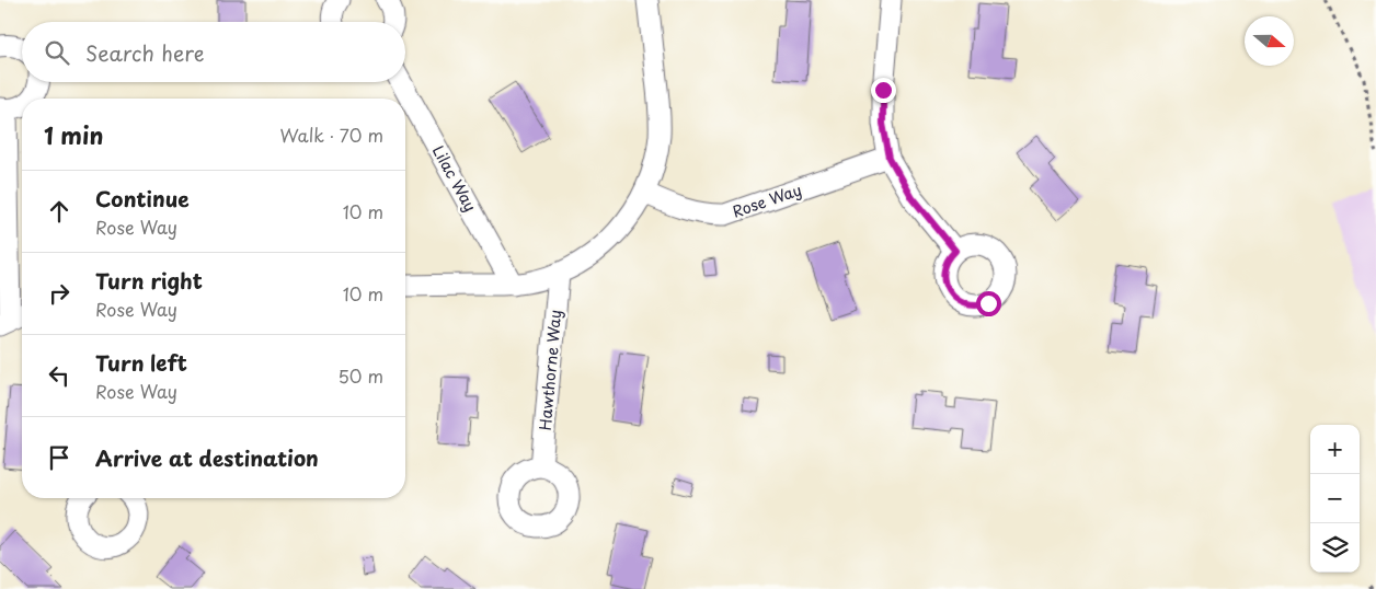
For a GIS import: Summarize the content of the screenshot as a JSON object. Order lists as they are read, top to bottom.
{
  "streets": {
    "street": ["Lilac Way", "Rose Way", "Hawthorne Way"]
  },
  "north": "right",
  "page": {
    "search": "Search here",
    "heading": ["1 min", "Walk · 70 m"],
    "list": [
      ["Continue", "Rose Way", "10 m"],
      ["Turn right", "Rose Way", "10 m"],
      ["Turn left", "Rose Way", "50 m"],
      "Arrive at destination"
    ],
    "map_buttons": ["+", "−"]
  }
}
